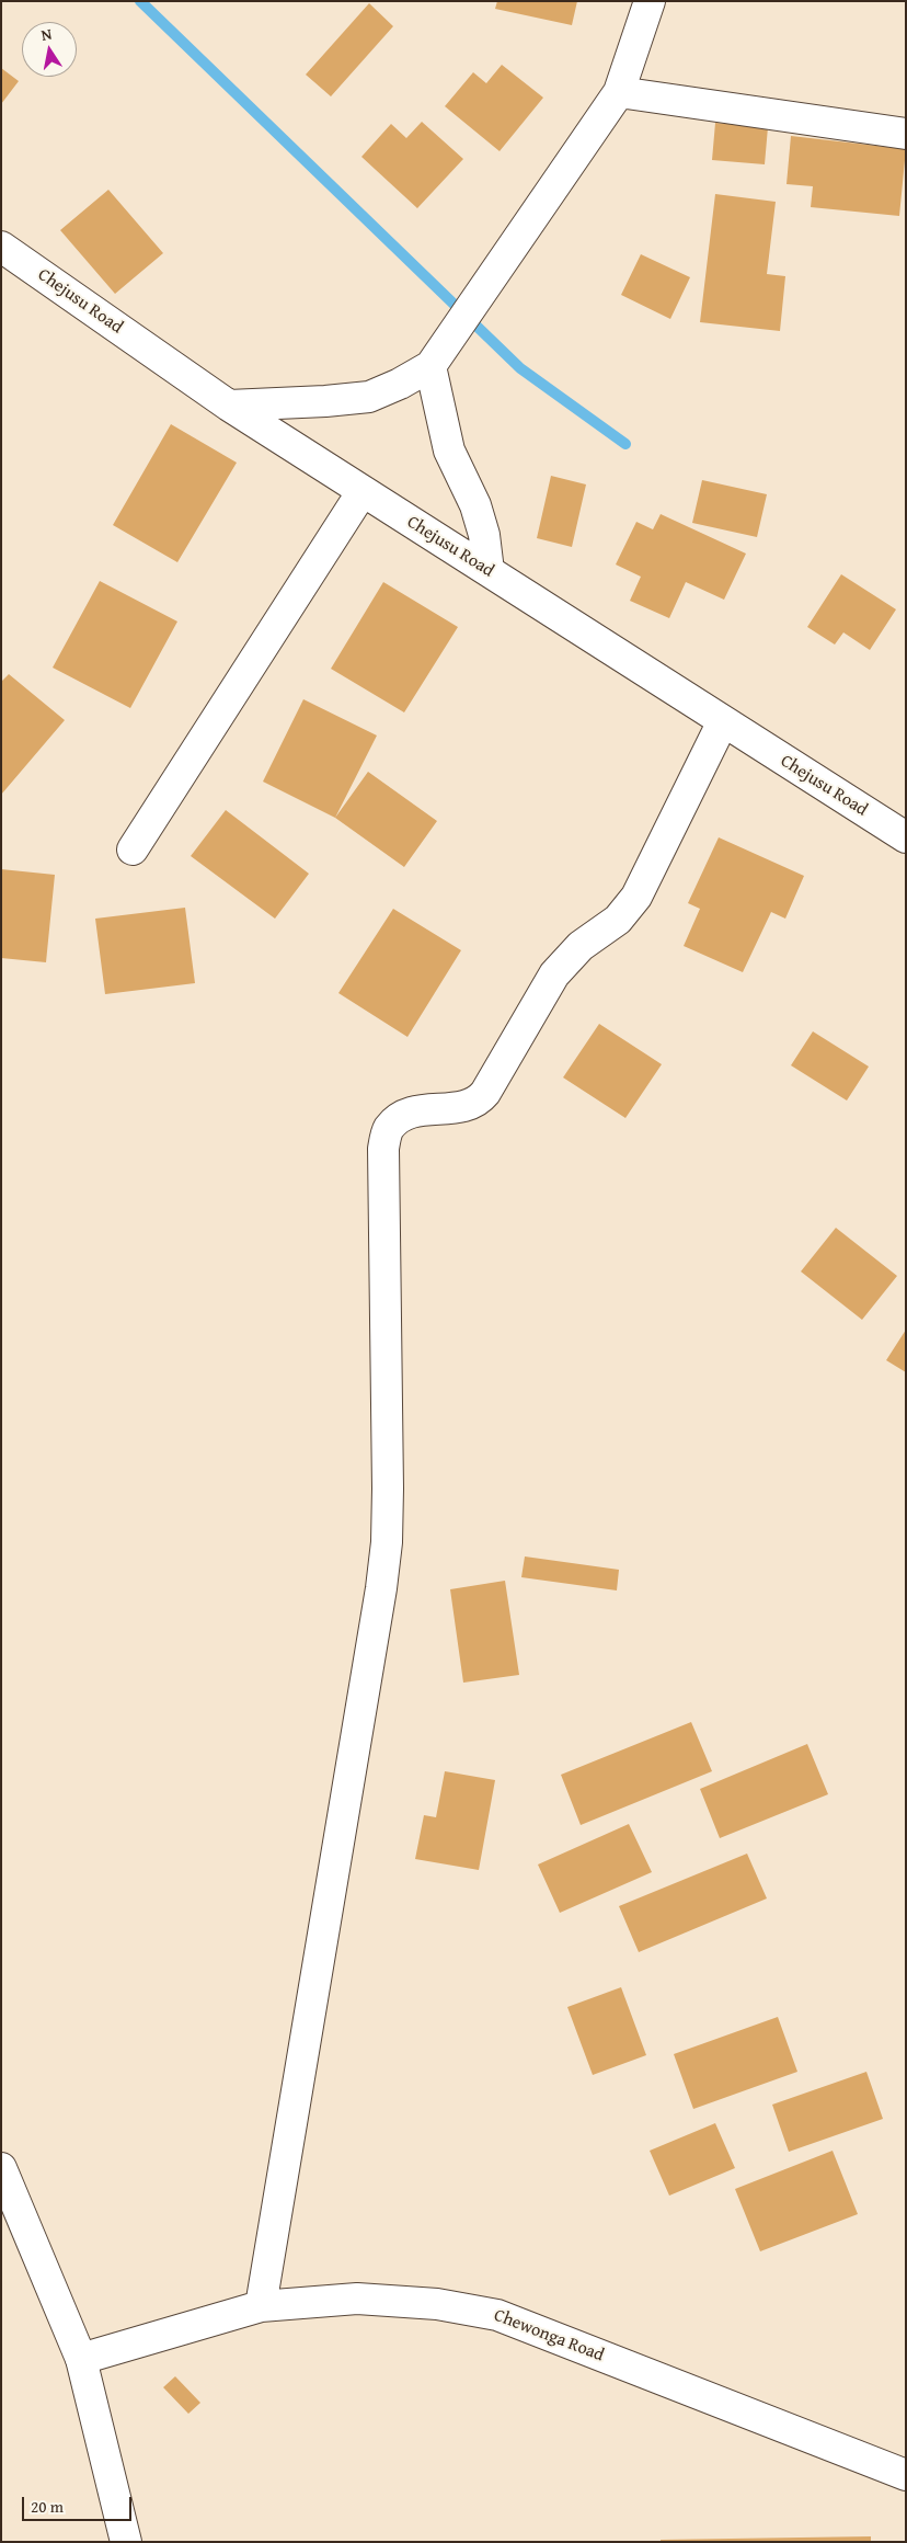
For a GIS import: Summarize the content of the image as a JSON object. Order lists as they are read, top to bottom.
{
  "streets": {
    "main road": ["Chejusu Road", "Chewonga Road"]
  },
  "scale_bar": "20 m",
  "north": "top"
}
